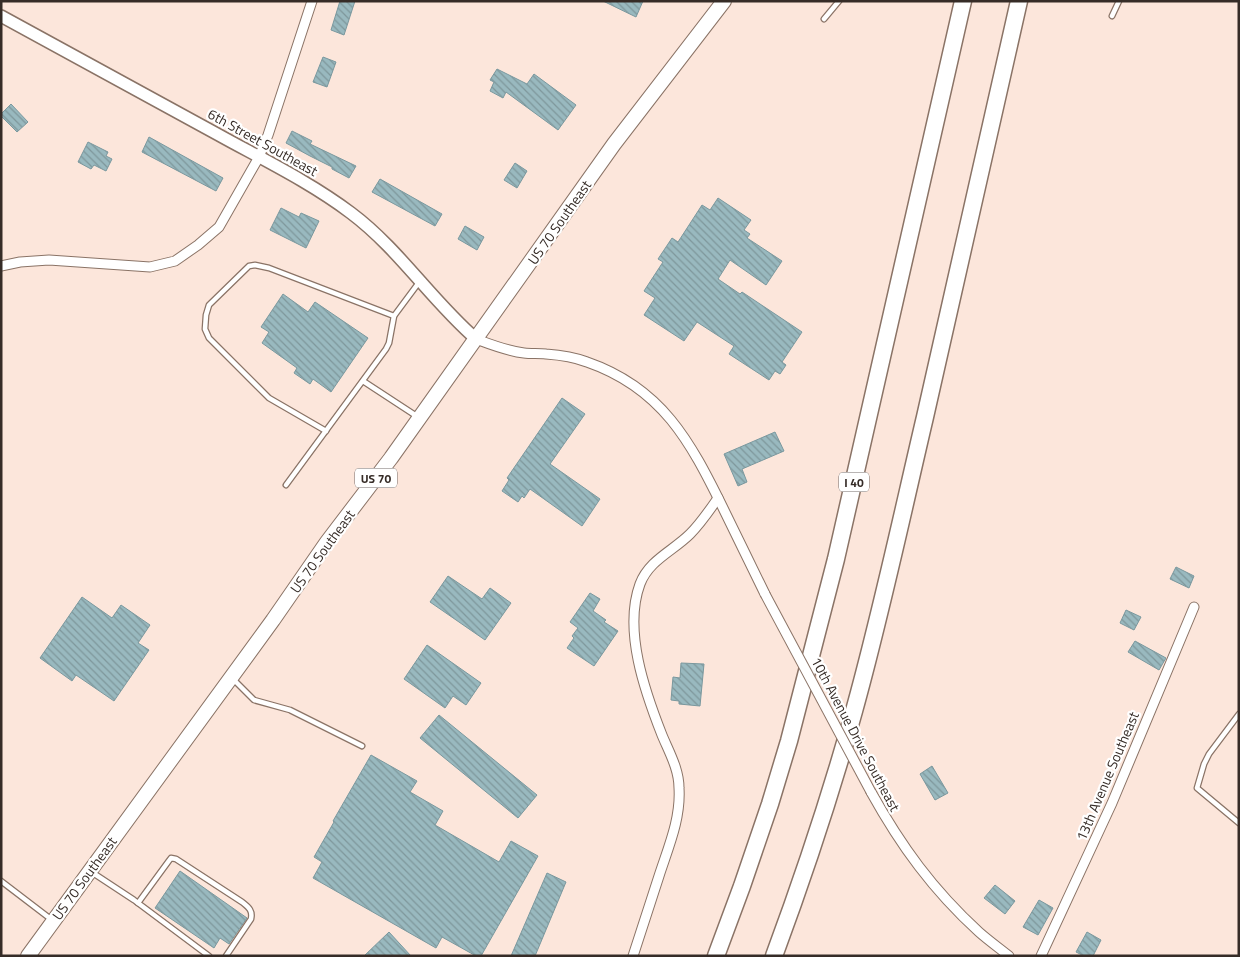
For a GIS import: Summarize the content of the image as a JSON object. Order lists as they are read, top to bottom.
{
  "streets": {
    "highway": ["I 40"],
    "main road": ["US 70 Southeast", "US 70"],
    "street": ["6th Street Southeast", "10th Avenue Drive Southeast", "13th Avenue Southeast"]
  },
  "crossings": [
    ["6th Street Southeast", "US 70 Southeast"],
    ["6th Street Southeast", "10th Avenue Drive Southeast"],
    ["US 70 Southeast", "10th Avenue Drive Southeast"]
  ]
}
